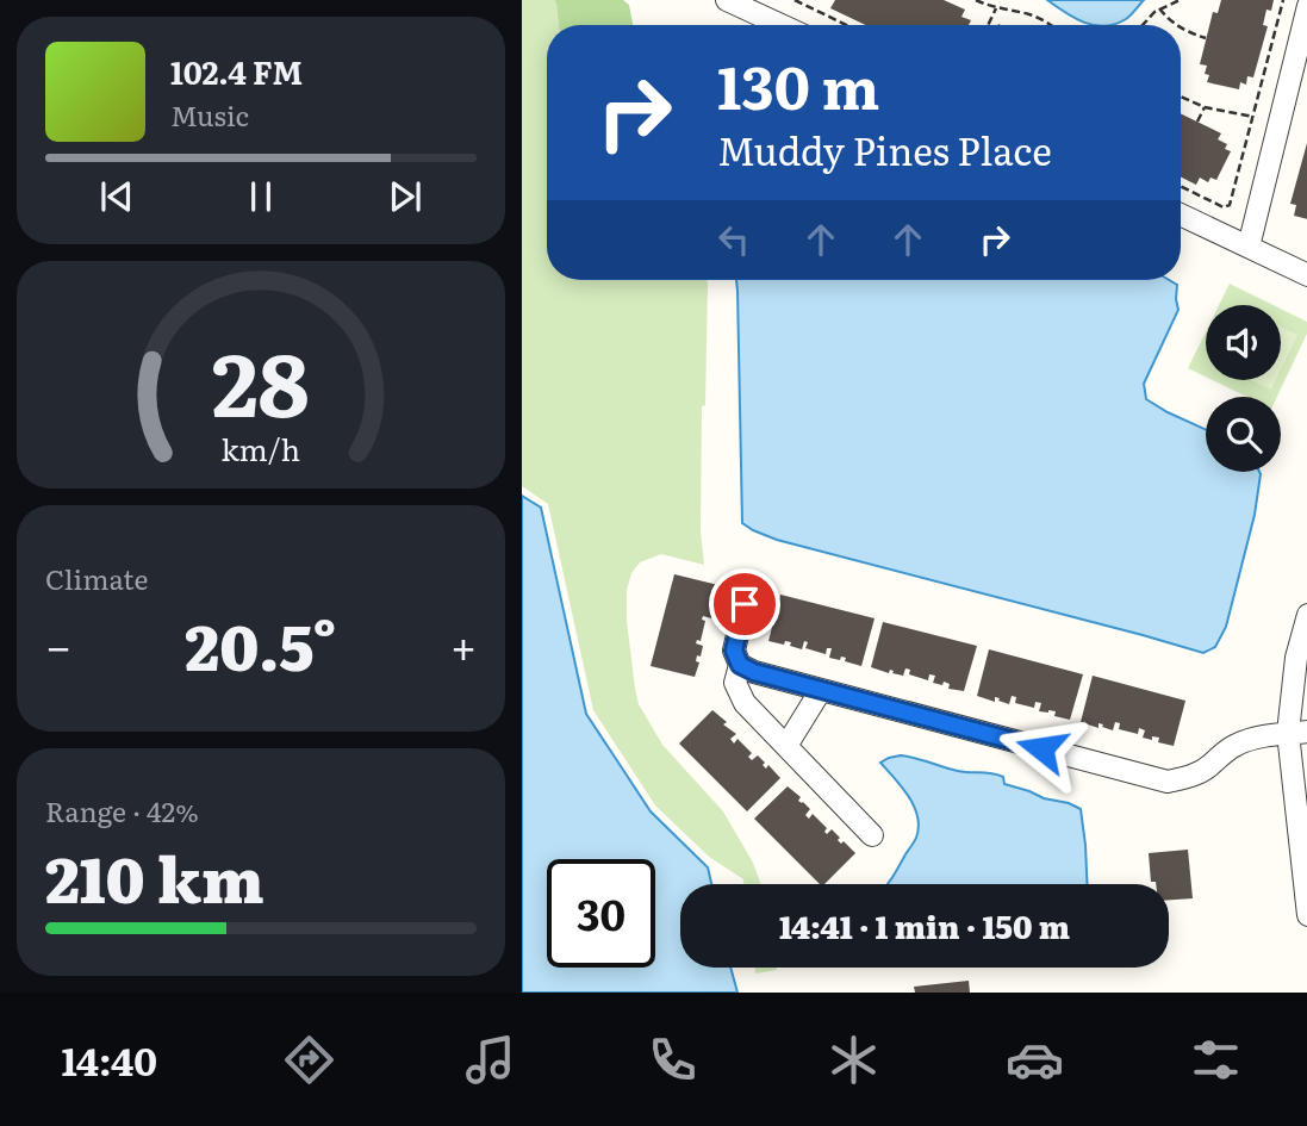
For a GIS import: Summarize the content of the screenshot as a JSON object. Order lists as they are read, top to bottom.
{
  "page": {
    "turn": ["130 m", "Muddy Pines Place"],
    "song": ["102.4 FM", "Music"],
    "tile": [
      "Climate",
      ["Range · 42%", "210 km"]
    ],
    "heat": ["−", "20.5°", "+"],
    "limit": "30",
    "trip": "14:41 · 1 min · 150 m",
    "tabs": "14:40",
    "gauge": ["28", "km/h"]
  }
}
